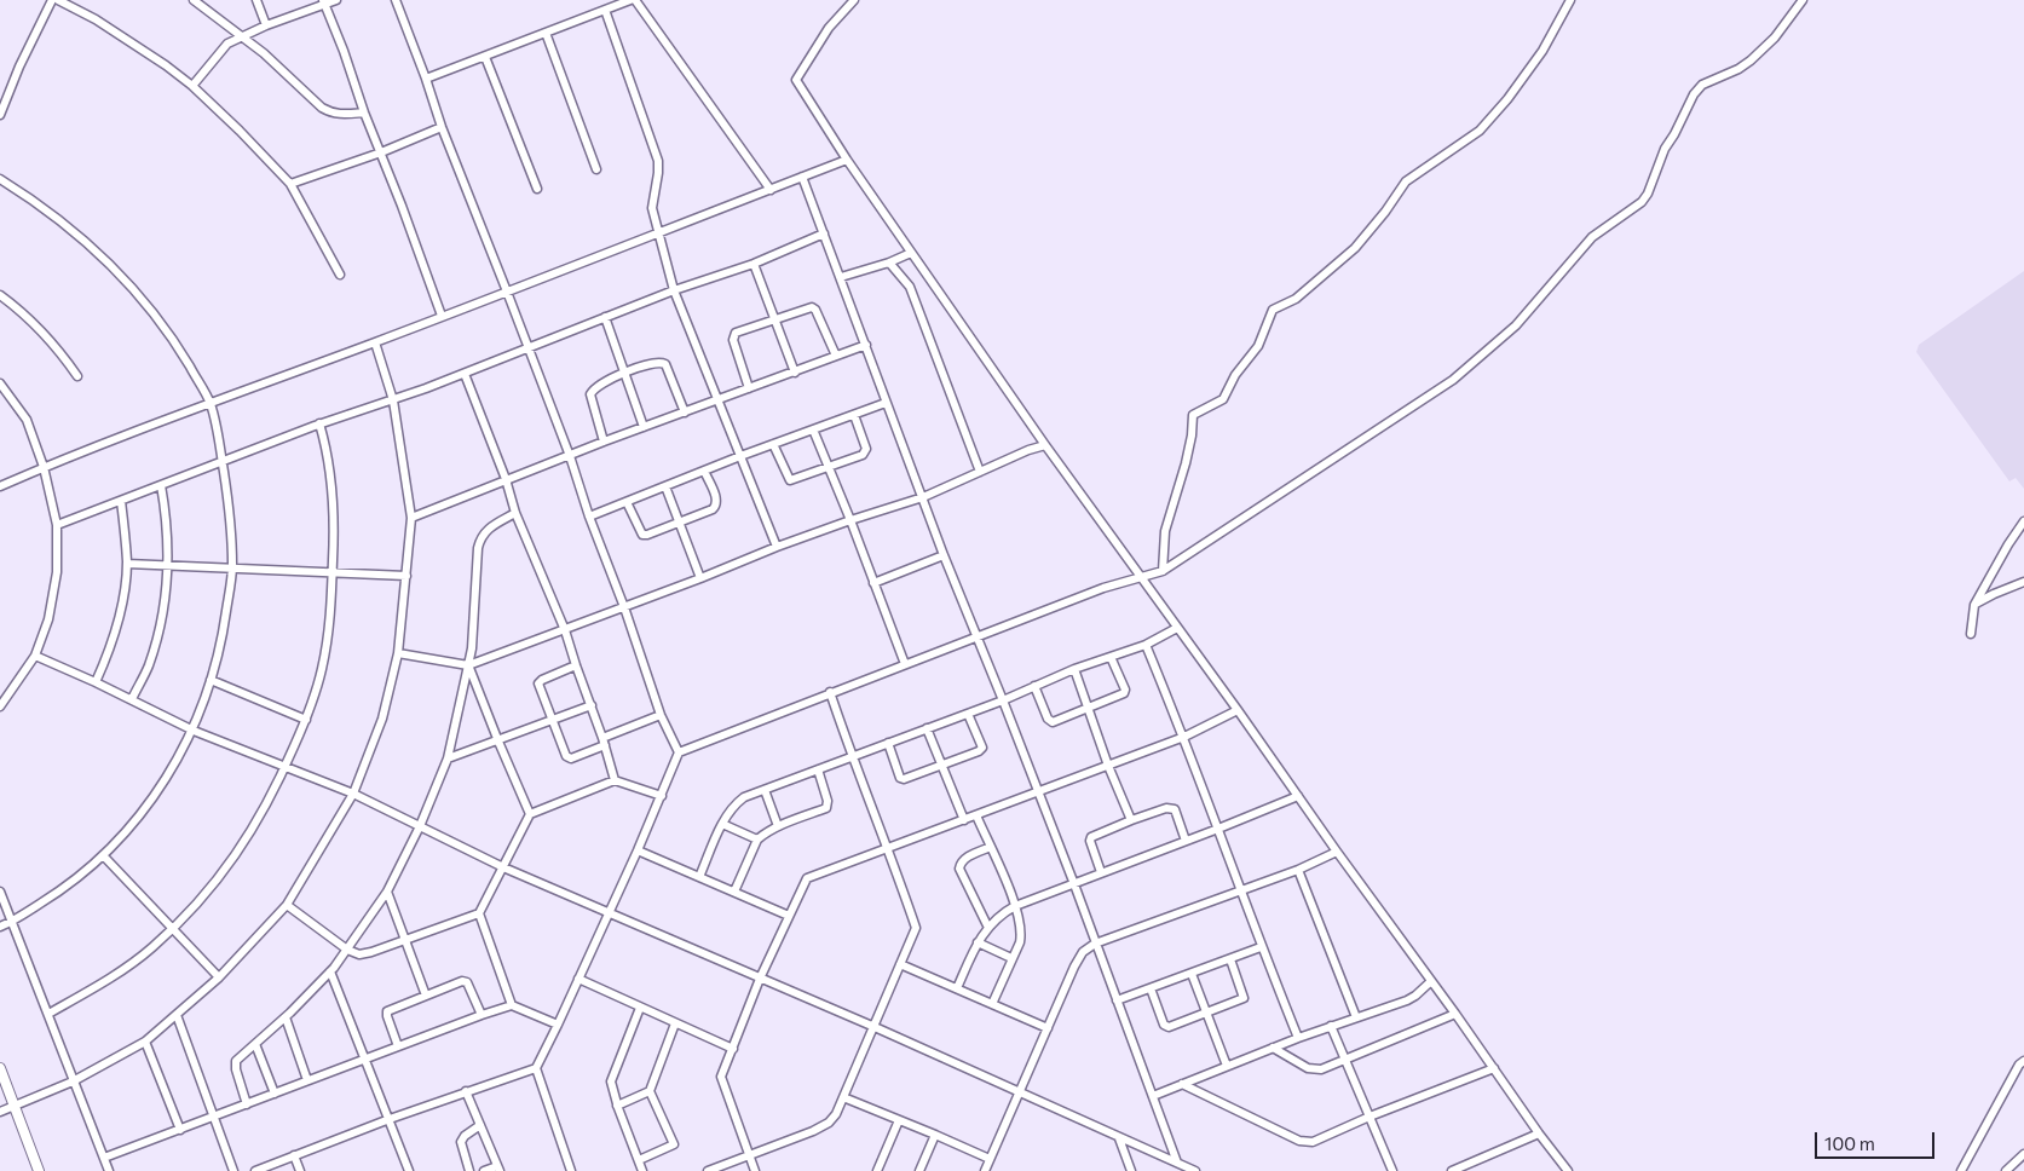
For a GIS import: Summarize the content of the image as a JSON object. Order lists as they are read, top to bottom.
{
  "scale_bar": "100 m"
}
